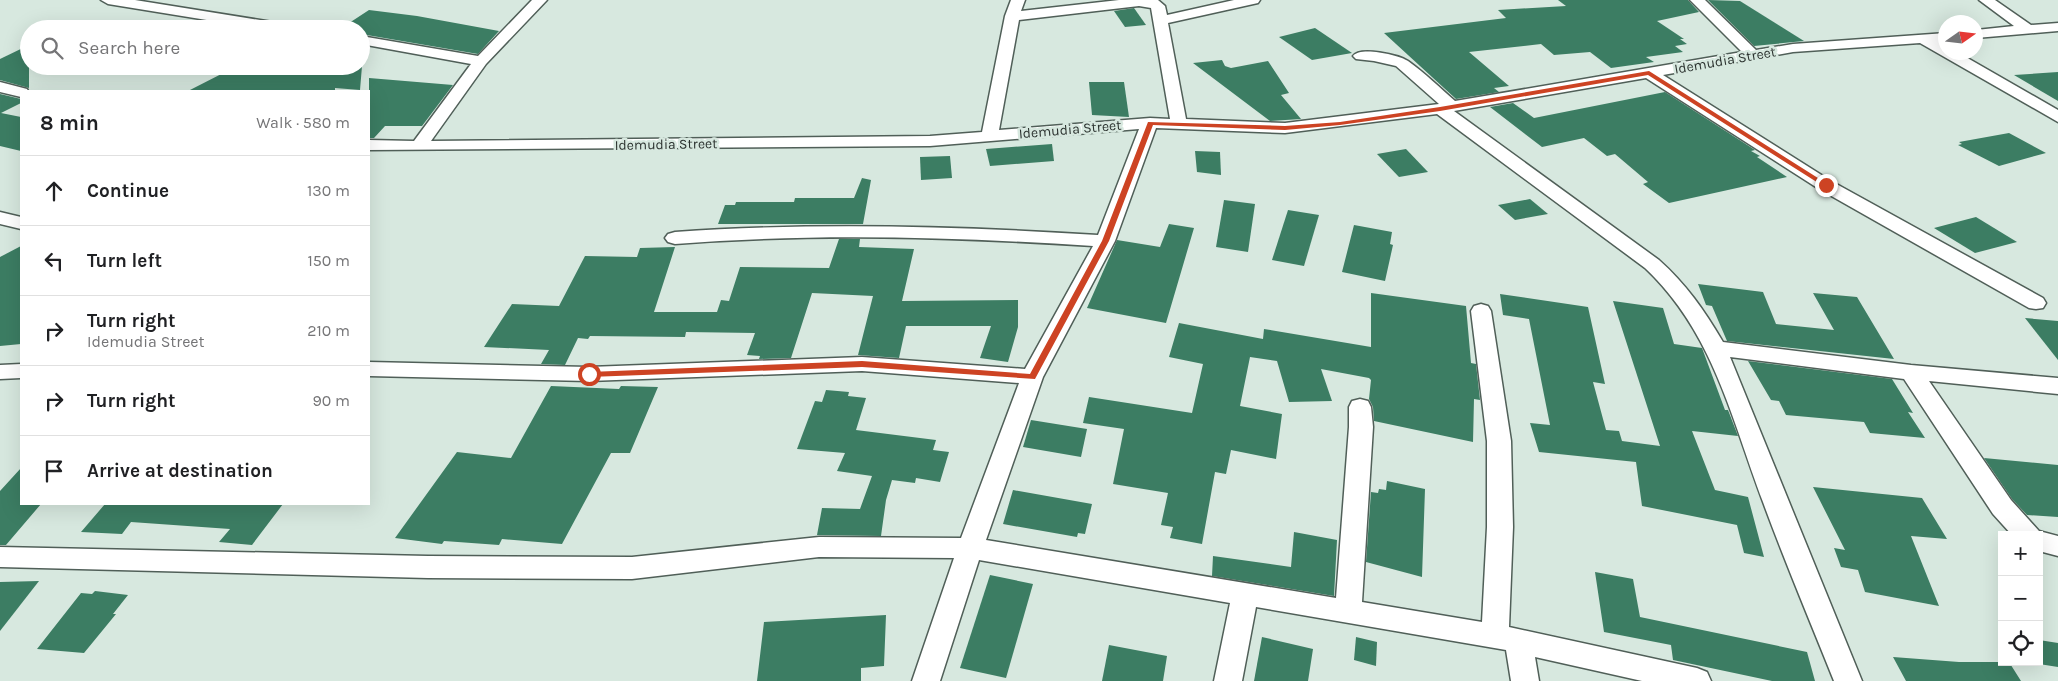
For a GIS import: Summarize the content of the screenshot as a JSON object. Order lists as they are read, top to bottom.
{
  "streets": {
    "street": ["Idemudia Street"]
  },
  "north": "right",
  "page": {
    "search": "Search here",
    "heading": ["8 min", "Walk · 580 m"],
    "list": [
      ["Continue", "130 m"],
      ["Turn left", "150 m"],
      ["Turn right", "Idemudia Street", "210 m"],
      ["Turn right", "90 m"],
      "Arrive at destination"
    ],
    "map_buttons": ["+", "−"]
  }
}
